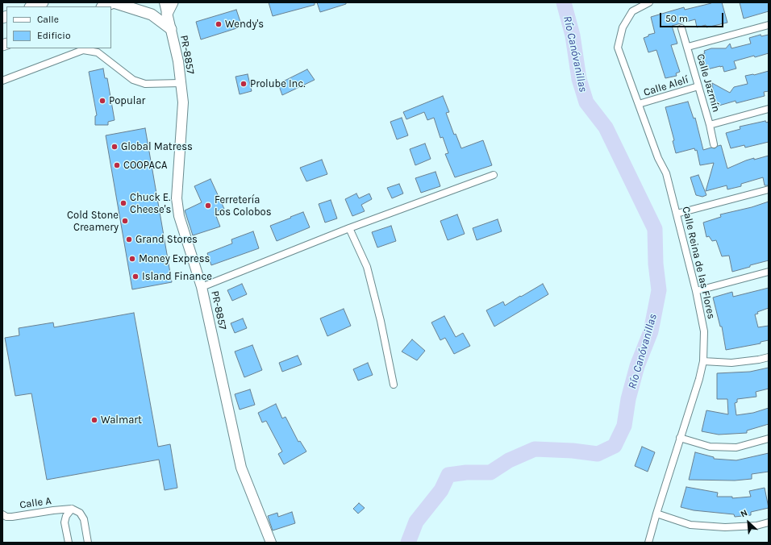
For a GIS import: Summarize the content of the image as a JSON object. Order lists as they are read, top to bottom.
{
  "streets": {
    "street": [
      "PR-8857",
      "Calle Jazmín",
      "Calle Alelí",
      "Calle Reina de las Flores",
      "Calle A"
    ]
  },
  "crossings": [
    ["Calle Jazmín", "Calle Alelí"],
    ["Calle Alelí", "Calle Reina de las Flores"]
  ],
  "water": ["Río Canóvanillas"],
  "places": [
    "Wendy's",
    "Prolube Inc.",
    "Popular",
    "Global Matress",
    "COOPACA",
    "Chuck E. Cheese's",
    "Ferretería Los Colobos",
    "Cold Stone Creamery",
    "Grand Stores",
    "Money Express",
    "Island Finance",
    "Walmart"
  ],
  "legend": ["Calle", "Edificio"],
  "scale_bar": "50 m",
  "north": "top left"
}
